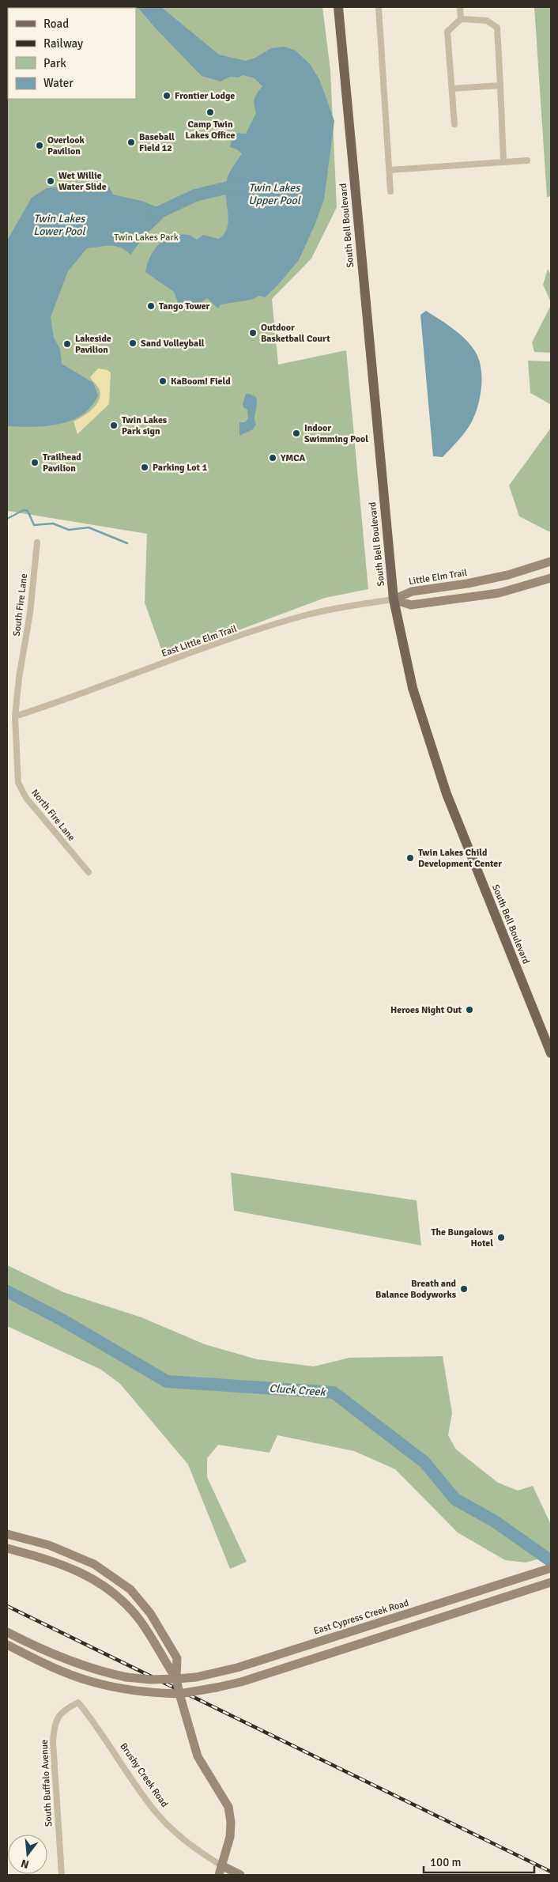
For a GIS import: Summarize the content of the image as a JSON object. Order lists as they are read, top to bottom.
{
  "streets": {
    "main road": [
      "South Bell Boulevard",
      "Little Elm Trail",
      "East Cypress Creek Road",
      "Brushy Creek Road"
    ],
    "street": [
      "South Fire Lane",
      "East Little Elm Trail",
      "North Fire Lane",
      "South Buffalo Avenue"
    ]
  },
  "crossings": [
    ["South Bell Boulevard", "Little Elm Trail"],
    ["South Bell Boulevard", "East Little Elm Trail"],
    ["Little Elm Trail", "East Little Elm Trail"],
    ["South Fire Lane", "East Little Elm Trail"],
    ["South Fire Lane", "North Fire Lane"],
    ["East Little Elm Trail", "North Fire Lane"],
    ["Brushy Creek Road", "South Buffalo Avenue"]
  ],
  "water": ["Twin Lakes Upper Pool", "Twin Lakes Lower Pool", "Cluck Creek"],
  "parks": ["Twin Lakes Park"],
  "places": [
    "Frontier Lodge",
    "Camp Twin Lakes Office",
    "Baseball Field 12",
    "Overlook Pavilion",
    "Wet Willie Water Slide",
    "Tango Tower",
    "Outdoor Basketball Court",
    "Sand Volleyball",
    "Lakeside Pavilion",
    "KaBoom! Field",
    "Twin Lakes Park sign",
    "Indoor Swimming Pool",
    "YMCA",
    "Trailhead Pavilion",
    "Parking Lot 1",
    "Twin Lakes Child Development Center",
    "Heroes Night Out",
    "The Bungalows Hotel",
    "Breath and Balance Bodyworks"
  ],
  "legend": [
    "Road",
    "Railway",
    "Park",
    "Water"
  ],
  "scale_bar": "100 m",
  "north": "bottom"
}
